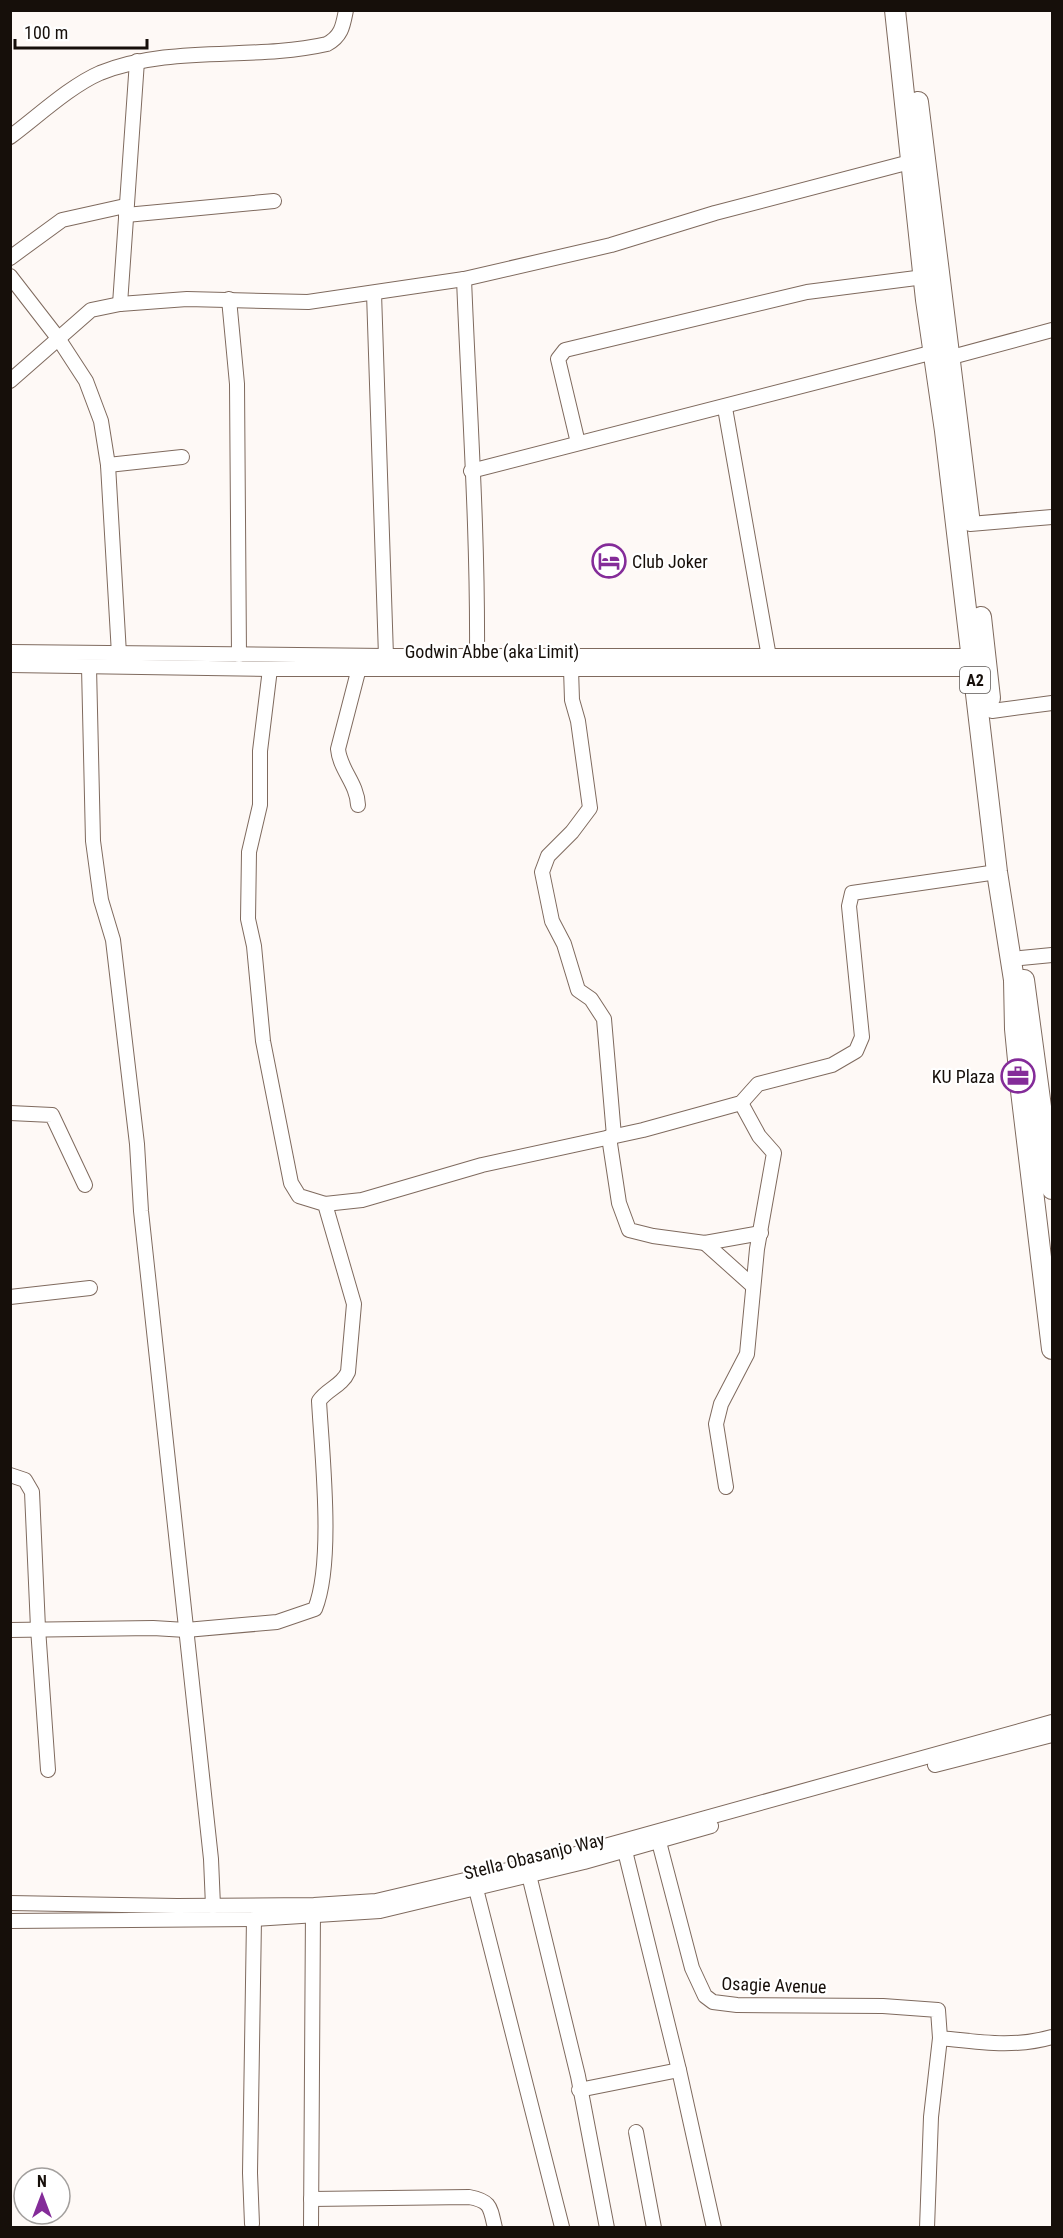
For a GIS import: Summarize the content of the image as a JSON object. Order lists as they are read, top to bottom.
{
  "streets": {
    "highway": ["A2"],
    "street": ["Godwin Abbe (aka Limit)", "Stella Obasanjo Way", "Osagie Avenue"]
  },
  "crossings": [
    ["Godwin Abbe (aka Limit)", "A2"],
    ["Stella Obasanjo Way", "Osagie Avenue"]
  ],
  "places": {
    "hotel": ["Club Joker"],
    "office": ["KU Plaza"]
  },
  "scale_bar": "100 m",
  "north": "top"
}
